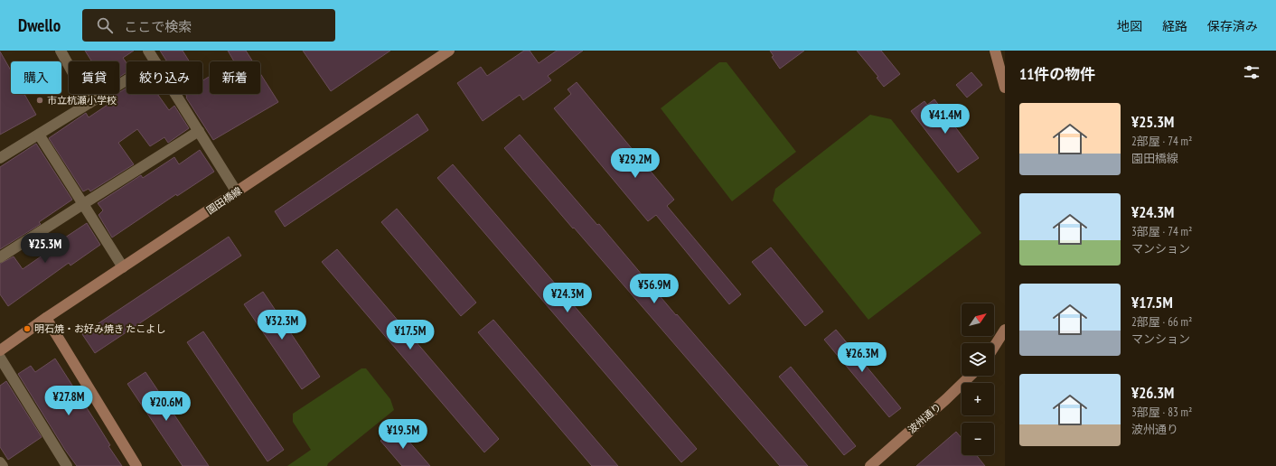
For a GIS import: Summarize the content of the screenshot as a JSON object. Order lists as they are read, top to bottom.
{
  "streets": {
    "street": ["園田橋線", "波州通り"]
  },
  "places": ["市立杭瀬小学校", "明石焼・お好み焼き たこよし"],
  "north": "top right",
  "page": {
    "header": "Dwello",
    "search": "ここで検索",
    "nav": ["地図", "経路", "保存済み"],
    "heading": "11件の物件",
    "chip": [
      "購入",
      "賃貸",
      "絞り込み",
      "新着"
    ],
    "list": [
      {
        "name": "¥25.3M",
        "note": "2部屋 · 74 m² · 園田橋線"
      },
      {
        "name": "¥24.3M",
        "note": "3部屋 · 74 m² · マンション"
      },
      {
        "name": "¥17.5M",
        "note": "2部屋 · 66 m² · マンション"
      },
      {
        "name": "¥26.3M",
        "note": "3部屋 · 83 m² · 波州通り"
      }
    ],
    "price": [
      "¥41.4M",
      "¥29.2M",
      "¥25.3M",
      "¥56.9M",
      "¥24.3M",
      "¥32.3M",
      "¥17.5M",
      "¥26.3M",
      "¥27.8M",
      "¥20.6M",
      "¥19.5M"
    ],
    "map_buttons": ["+", "−"]
  }
}
